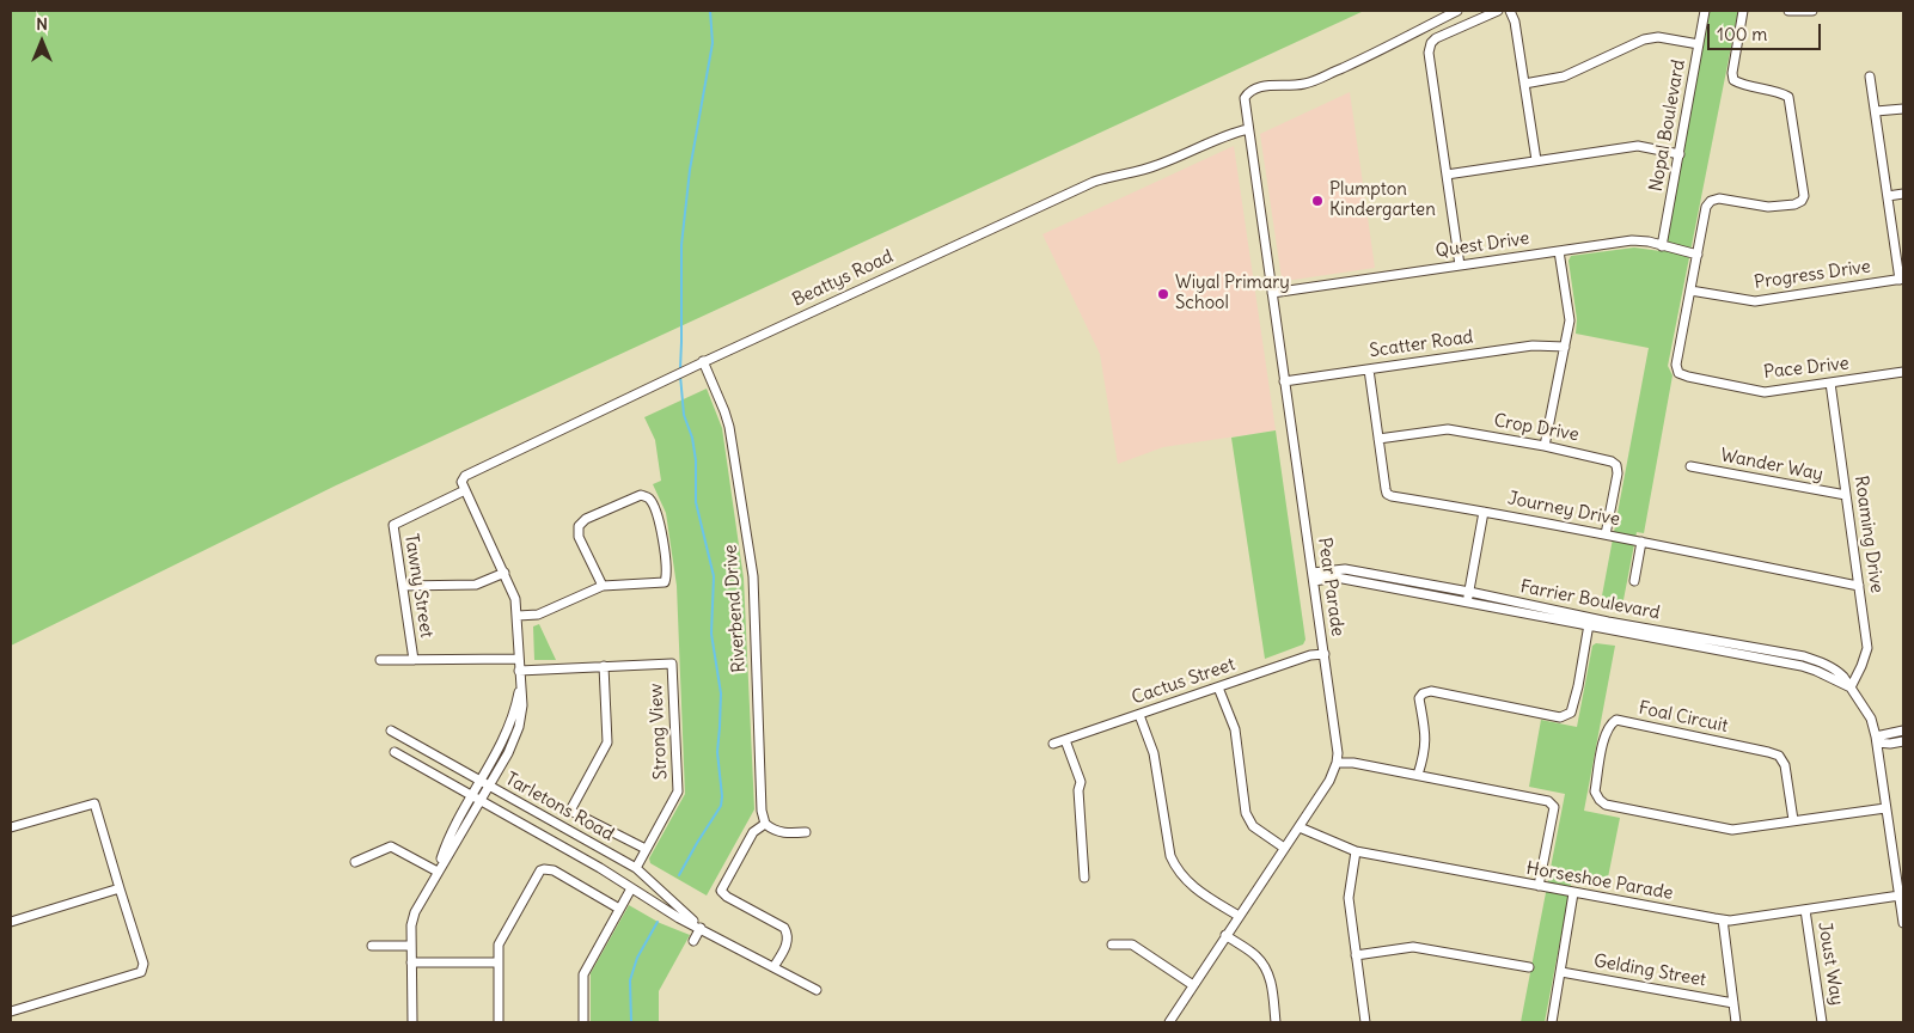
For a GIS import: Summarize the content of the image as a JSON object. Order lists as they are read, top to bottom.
{
  "streets": {
    "street": [
      "Nopal Boulevard",
      "Quest Drive",
      "Progress Drive",
      "Beattys Road",
      "Scatter Road",
      "Pace Drive",
      "Crop Drive",
      "Wander Way",
      "Journey Drive",
      "Roaming Drive",
      "Tawny Street",
      "Pear Parade",
      "Farrier Boulevard",
      "Riverbend Drive",
      "Cactus Street",
      "Foal Circuit",
      "Strong View",
      "Tarletons Road",
      "Horseshoe Parade",
      "Joust Way",
      "Gelding Street"
    ]
  },
  "crossings": [
    ["Nopal Boulevard", "Quest Drive"],
    ["Quest Drive", "Pear Parade"],
    ["Progress Drive", "Pace Drive"],
    ["Beattys Road", "Tawny Street"],
    ["Beattys Road", "Pear Parade"],
    ["Beattys Road", "Riverbend Drive"],
    ["Scatter Road", "Journey Drive"],
    ["Scatter Road", "Pear Parade"],
    ["Pace Drive", "Roaming Drive"],
    ["Crop Drive", "Journey Drive"],
    ["Wander Way", "Roaming Drive"],
    ["Journey Drive", "Roaming Drive"],
    ["Roaming Drive", "Farrier Boulevard"],
    ["Pear Parade", "Farrier Boulevard"],
    ["Pear Parade", "Cactus Street"],
    ["Pear Parade", "Horseshoe Parade"],
    ["Strong View", "Tarletons Road"],
    ["Horseshoe Parade", "Joust Way"]
  ],
  "places": ["Plumpton Kindergarten", "Wiyal Primary School"],
  "scale_bar": "100 m",
  "north": "top"
}
